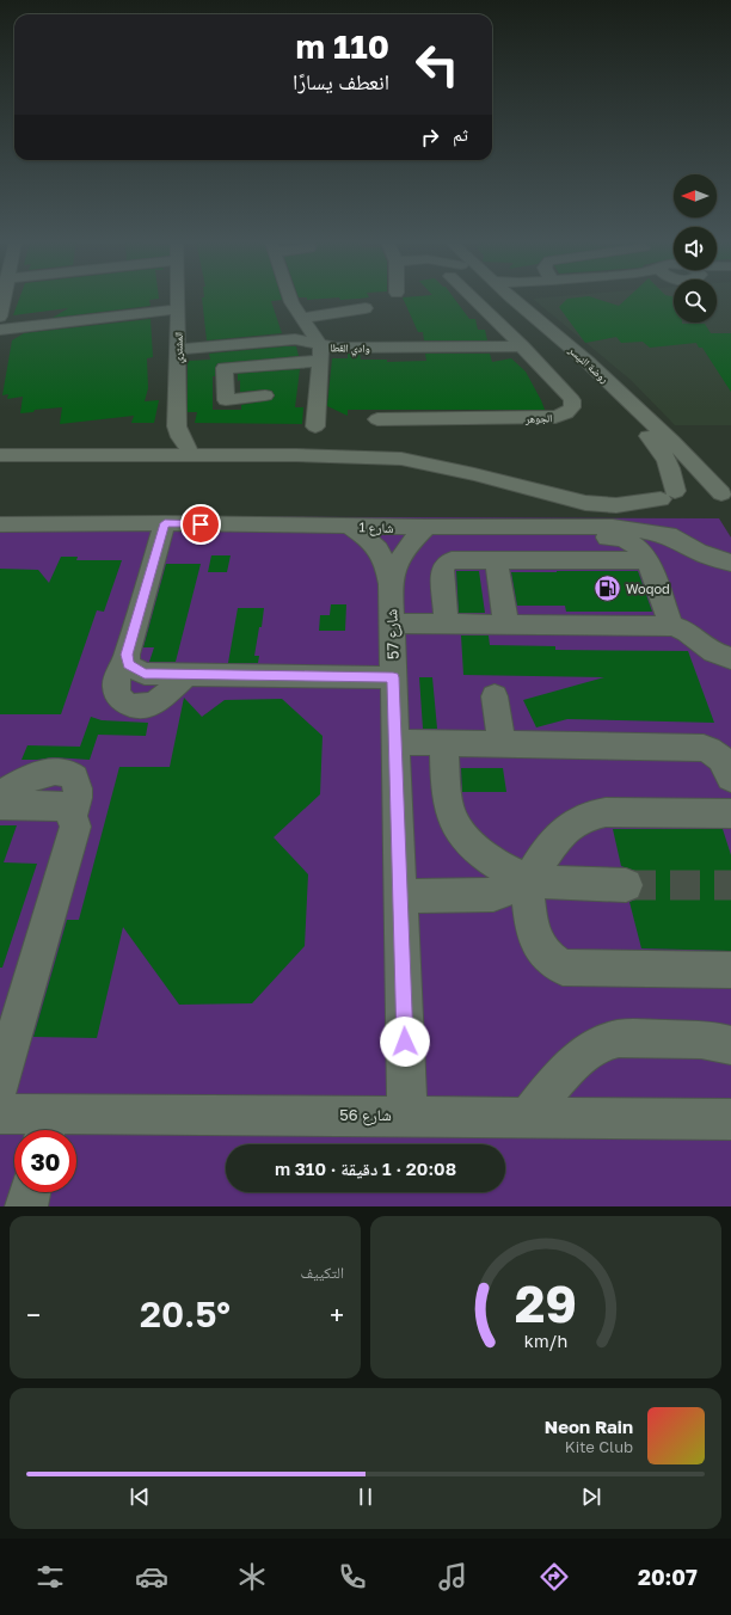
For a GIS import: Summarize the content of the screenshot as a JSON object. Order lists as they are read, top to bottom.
{
  "streets": {
    "street": [
      "المشتري",
      "وادي القطا",
      "روضة النيسر",
      "الجوهر",
      "شارع 1",
      "شارع 57",
      "شارع 56"
    ]
  },
  "crossings": [
    ["المشتري", "وادي القطا"],
    ["وادي القطا", "الجوهر"],
    ["روضة النيسر", "شارع 1"],
    ["شارع 1", "شارع 57"],
    ["شارع 57", "شارع 56"]
  ],
  "places": {
    "fuel station": ["Woqod"]
  },
  "north": "left",
  "page": {
    "turn": ["110 m", "انعطف يسارًا"],
    "then": "ثم",
    "limit": "30",
    "trip": "20:08 · 1 دقيقة · 310 m",
    "tile": "التكييف",
    "heat": ["−", "20.5°", "+"],
    "song": ["Neon Rain", "Kite Club"],
    "tabs": "20:07",
    "gauge": ["29", "km/h"]
  }
}
